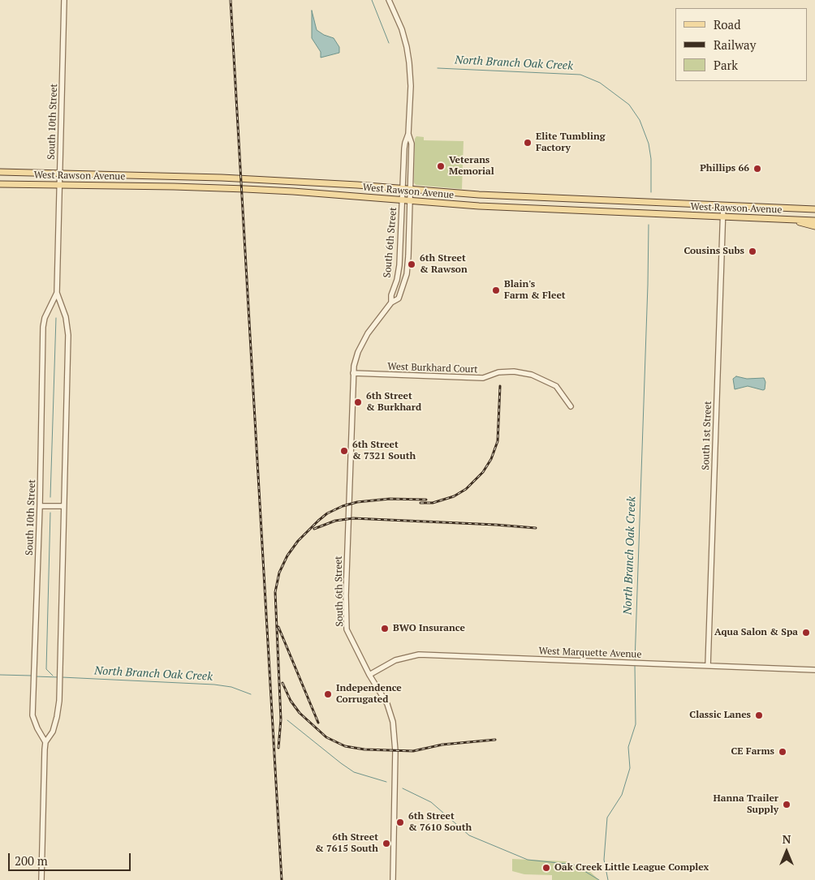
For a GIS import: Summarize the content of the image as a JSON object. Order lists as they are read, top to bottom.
{
  "streets": {
    "main road": ["West Rawson Avenue"],
    "street": [
      "South 10th Street",
      "South 6th Street",
      "West Burkhard Court",
      "South 1st Street",
      "West Marquette Avenue"
    ]
  },
  "crossings": [
    ["South 10th Street", "West Rawson Avenue"],
    ["West Rawson Avenue", "South 6th Street"],
    ["West Rawson Avenue", "South 1st Street"],
    ["South 6th Street", "West Burkhard Court"],
    ["South 6th Street", "West Marquette Avenue"],
    ["South 1st Street", "West Marquette Avenue"]
  ],
  "water": ["North Branch Oak Creek"],
  "places": [
    "Elite Tumbling Factory",
    "Veterans Memorial",
    "Phillips 66",
    "Cousins Subs",
    "6th Street & Rawson",
    "Blain's Farm & Fleet",
    "6th Street & Burkhard",
    "6th Street & 7321 South",
    "BWO Insurance",
    "Aqua Salon & Spa",
    "Independence Corrugated",
    "Classic Lanes",
    "CE Farms",
    "Hanna Trailer Supply",
    "6th Street & 7610 South",
    "6th Street & 7615 South",
    "Oak Creek Little League Complex"
  ],
  "legend": ["Road", "Railway", "Park"],
  "scale_bar": "200 m",
  "north": "top"
}
